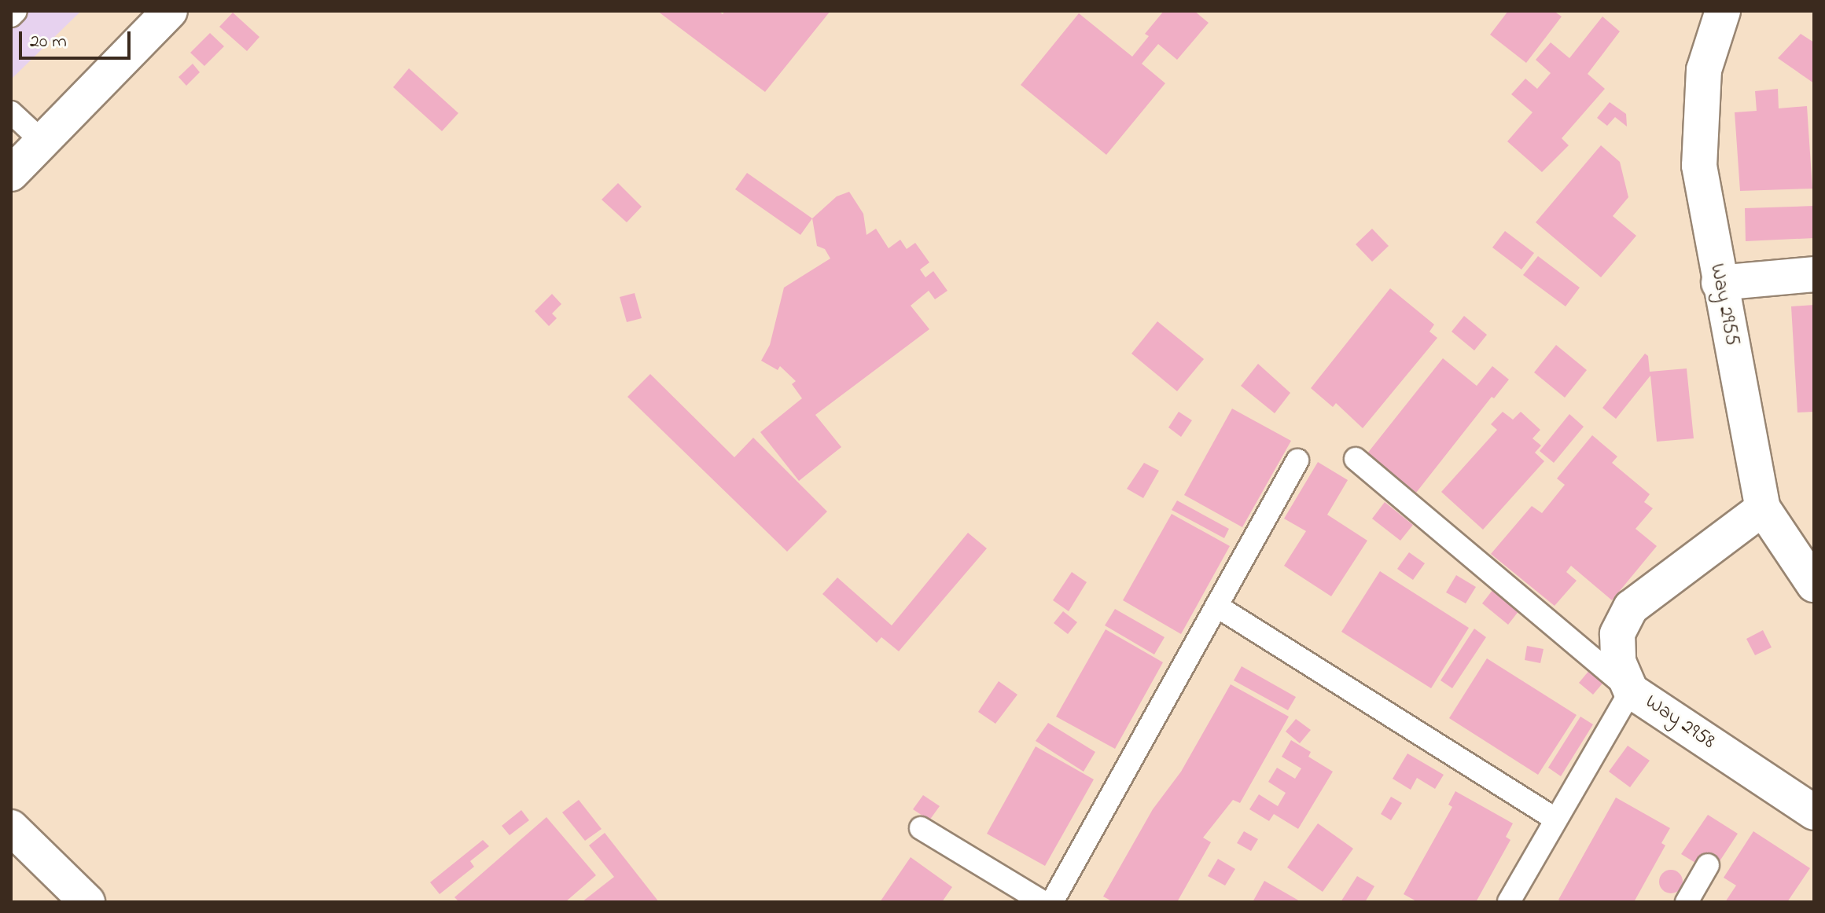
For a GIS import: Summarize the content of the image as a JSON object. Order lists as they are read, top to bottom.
{
  "streets": {
    "street": ["Way 2955", "Way 2958"]
  },
  "crossings": [
    ["Way 2955", "Way 2958"]
  ],
  "scale_bar": "20 m"
}
